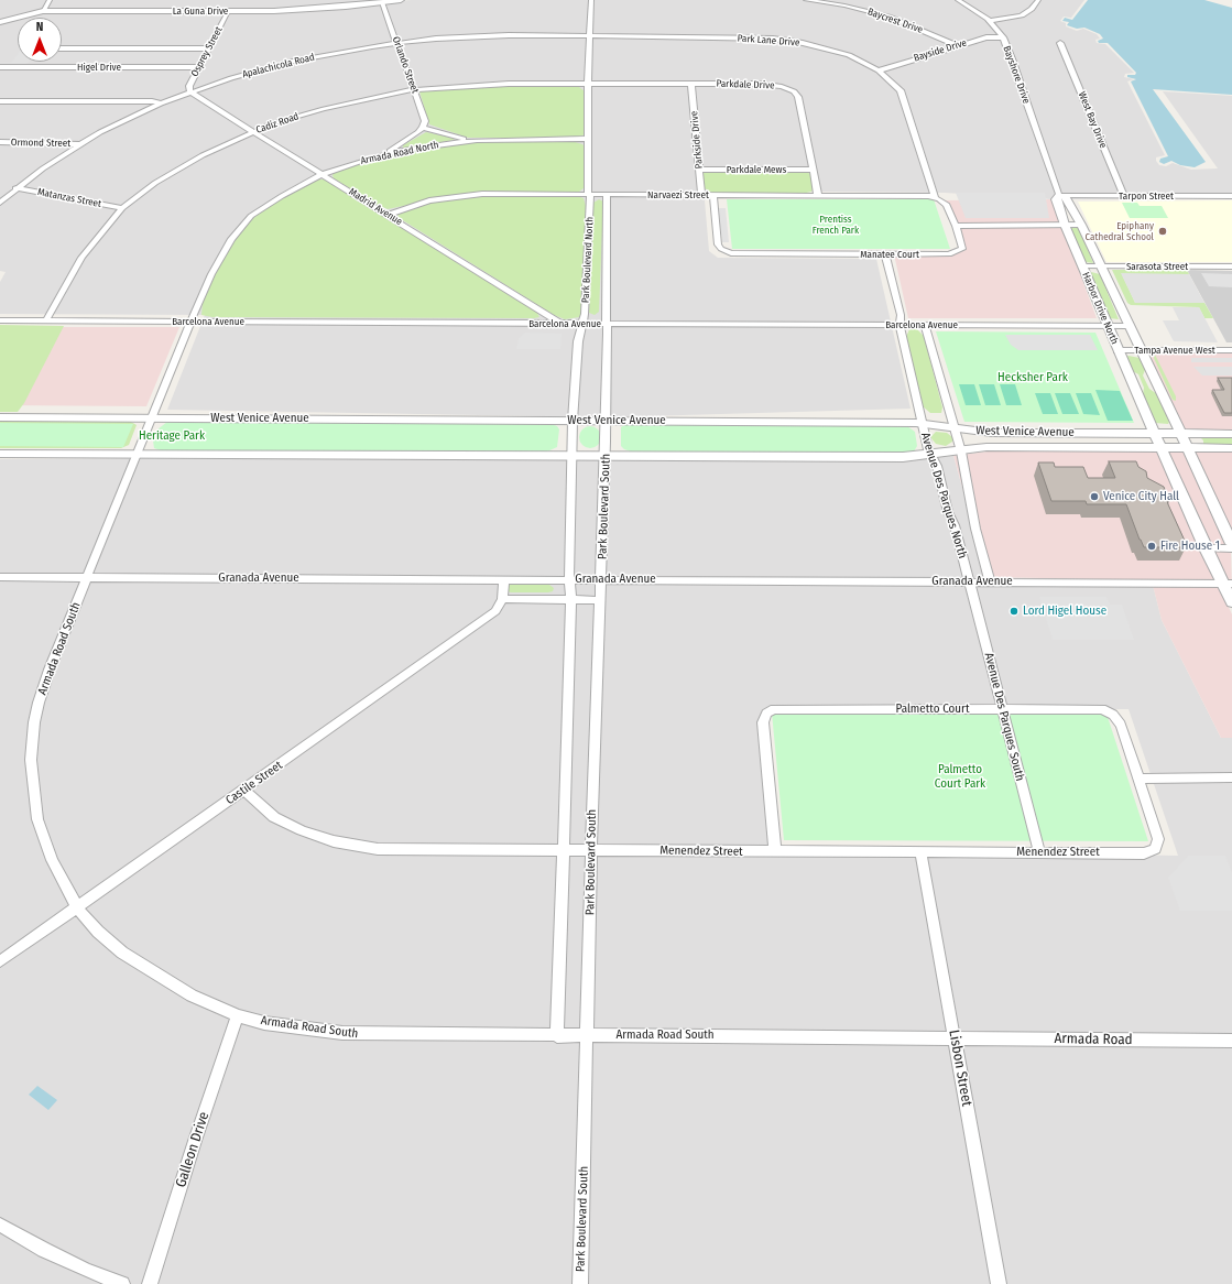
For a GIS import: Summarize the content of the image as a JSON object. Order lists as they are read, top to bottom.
{
  "streets": {
    "street": [
      "La Guna Drive",
      "Baycrest Drive",
      "Park Lane Drive",
      "Bayside Drive",
      "Osprey Street",
      "Orlando Street",
      "Apalachicola Road",
      "Higel Drive",
      "Bayshore Drive",
      "Parkdale Drive",
      "West Bay Drive",
      "Cadiz Road",
      "Parkside Drive",
      "Ormond Street",
      "Armada Road North",
      "Parkdale Mews",
      "Narvaezi Street",
      "Tarpon Street",
      "Matanzas Street",
      "Madrid Avenue",
      "Manatee Court",
      "Park Boulevard North",
      "Sarasota Street",
      "Harbor Drive North",
      "Barcelona Avenue",
      "Tampa Avenue West",
      "West Venice Avenue",
      "Avenue Des Parques North",
      "Park Boulevard South",
      "Granada Avenue",
      "Armada Road South",
      "Palmetto Court",
      "Avenue Des Parques South",
      "Castile Street",
      "Menendez Street",
      "Armada Road",
      "Lisbon Street",
      "Galleon Drive"
    ]
  },
  "crossings": [
    ["La Guna Drive", "Osprey Street"],
    ["La Guna Drive", "Orlando Street"],
    ["Baycrest Drive", "Bayside Drive"],
    ["Park Lane Drive", "Bayside Drive"],
    ["Park Lane Drive", "Apalachicola Road"],
    ["Park Lane Drive", "Narvaezi Street"],
    ["Park Lane Drive", "Park Boulevard North"],
    ["Bayside Drive", "Bayshore Drive"],
    ["Osprey Street", "Apalachicola Road"],
    ["Osprey Street", "Higel Drive"],
    ["Osprey Street", "Madrid Avenue"],
    ["Orlando Street", "Apalachicola Road"],
    ["Orlando Street", "Cadiz Road"],
    ["Apalachicola Road", "Ormond Street"],
    ["Apalachicola Road", "Matanzas Street"],
    ["Apalachicola Road", "Madrid Avenue"],
    ["Apalachicola Road", "Park Boulevard North"],
    ["Bayshore Drive", "Harbor Drive North"],
    ["Parkdale Drive", "Cadiz Road"],
    ["Parkdale Drive", "Parkside Drive"],
    ["Parkdale Drive", "Parkdale Mews"],
    ["Parkdale Drive", "Narvaezi Street"],
    ["Parkdale Drive", "Park Boulevard North"],
    ["West Bay Drive", "Tarpon Street"],
    ["Cadiz Road", "Matanzas Street"],
    ["Cadiz Road", "Madrid Avenue"],
    ["Cadiz Road", "Park Boulevard North"],
    ["Cadiz Road", "Barcelona Avenue"],
    ["Parkside Drive", "Parkdale Mews"],
    ["Parkside Drive", "Narvaezi Street"],
    ["Armada Road North", "Madrid Avenue"],
    ["Armada Road North", "Park Boulevard North"],
    ["Armada Road North", "Barcelona Avenue"],
    ["Armada Road North", "West Venice Avenue"],
    ["Armada Road North", "Armada Road South"],
    ["Narvaezi Street", "Madrid Avenue"],
    ["Narvaezi Street", "Manatee Court"],
    ["Narvaezi Street", "Park Boulevard North"],
    ["Tarpon Street", "Harbor Drive North"],
    ["Madrid Avenue", "Barcelona Avenue"],
    ["Manatee Court", "Avenue Des Parques North"],
    ["Park Boulevard North", "Barcelona Avenue"],
    ["Park Boulevard North", "West Venice Avenue"],
    ["Park Boulevard North", "Park Boulevard South"],
    ["Sarasota Street", "Harbor Drive North"],
    ["Harbor Drive North", "Barcelona Avenue"],
    ["Harbor Drive North", "Tampa Avenue West"],
    ["Harbor Drive North", "West Venice Avenue"],
    ["Harbor Drive North", "Granada Avenue"],
    ["Barcelona Avenue", "Avenue Des Parques North"],
    ["West Venice Avenue", "Avenue Des Parques North"],
    ["West Venice Avenue", "Park Boulevard South"],
    ["West Venice Avenue", "Armada Road South"],
    ["Avenue Des Parques North", "Granada Avenue"],
    ["Avenue Des Parques North", "Avenue Des Parques South"],
    ["Park Boulevard South", "Granada Avenue"],
    ["Park Boulevard South", "Armada Road South"],
    ["Park Boulevard South", "Menendez Street"],
    ["Granada Avenue", "Armada Road South"],
    ["Granada Avenue", "Avenue Des Parques South"],
    ["Armada Road South", "Castile Street"],
    ["Armada Road South", "Armada Road"],
    ["Armada Road South", "Lisbon Street"],
    ["Armada Road South", "Galleon Drive"],
    ["Palmetto Court", "Avenue Des Parques South"],
    ["Palmetto Court", "Menendez Street"],
    ["Avenue Des Parques South", "Menendez Street"],
    ["Castile Street", "Menendez Street"],
    ["Menendez Street", "Lisbon Street"],
    ["Armada Road", "Lisbon Street"]
  ],
  "parks": [
    "Prentiss French Park",
    "Hecksher Park",
    "Heritage Park",
    "Palmetto Court Park"
  ],
  "places": [
    "Epiphany Cathedral School",
    "Venice City Hall",
    "Fire House 1",
    "Lord Higel House"
  ],
  "north": "top"
}
